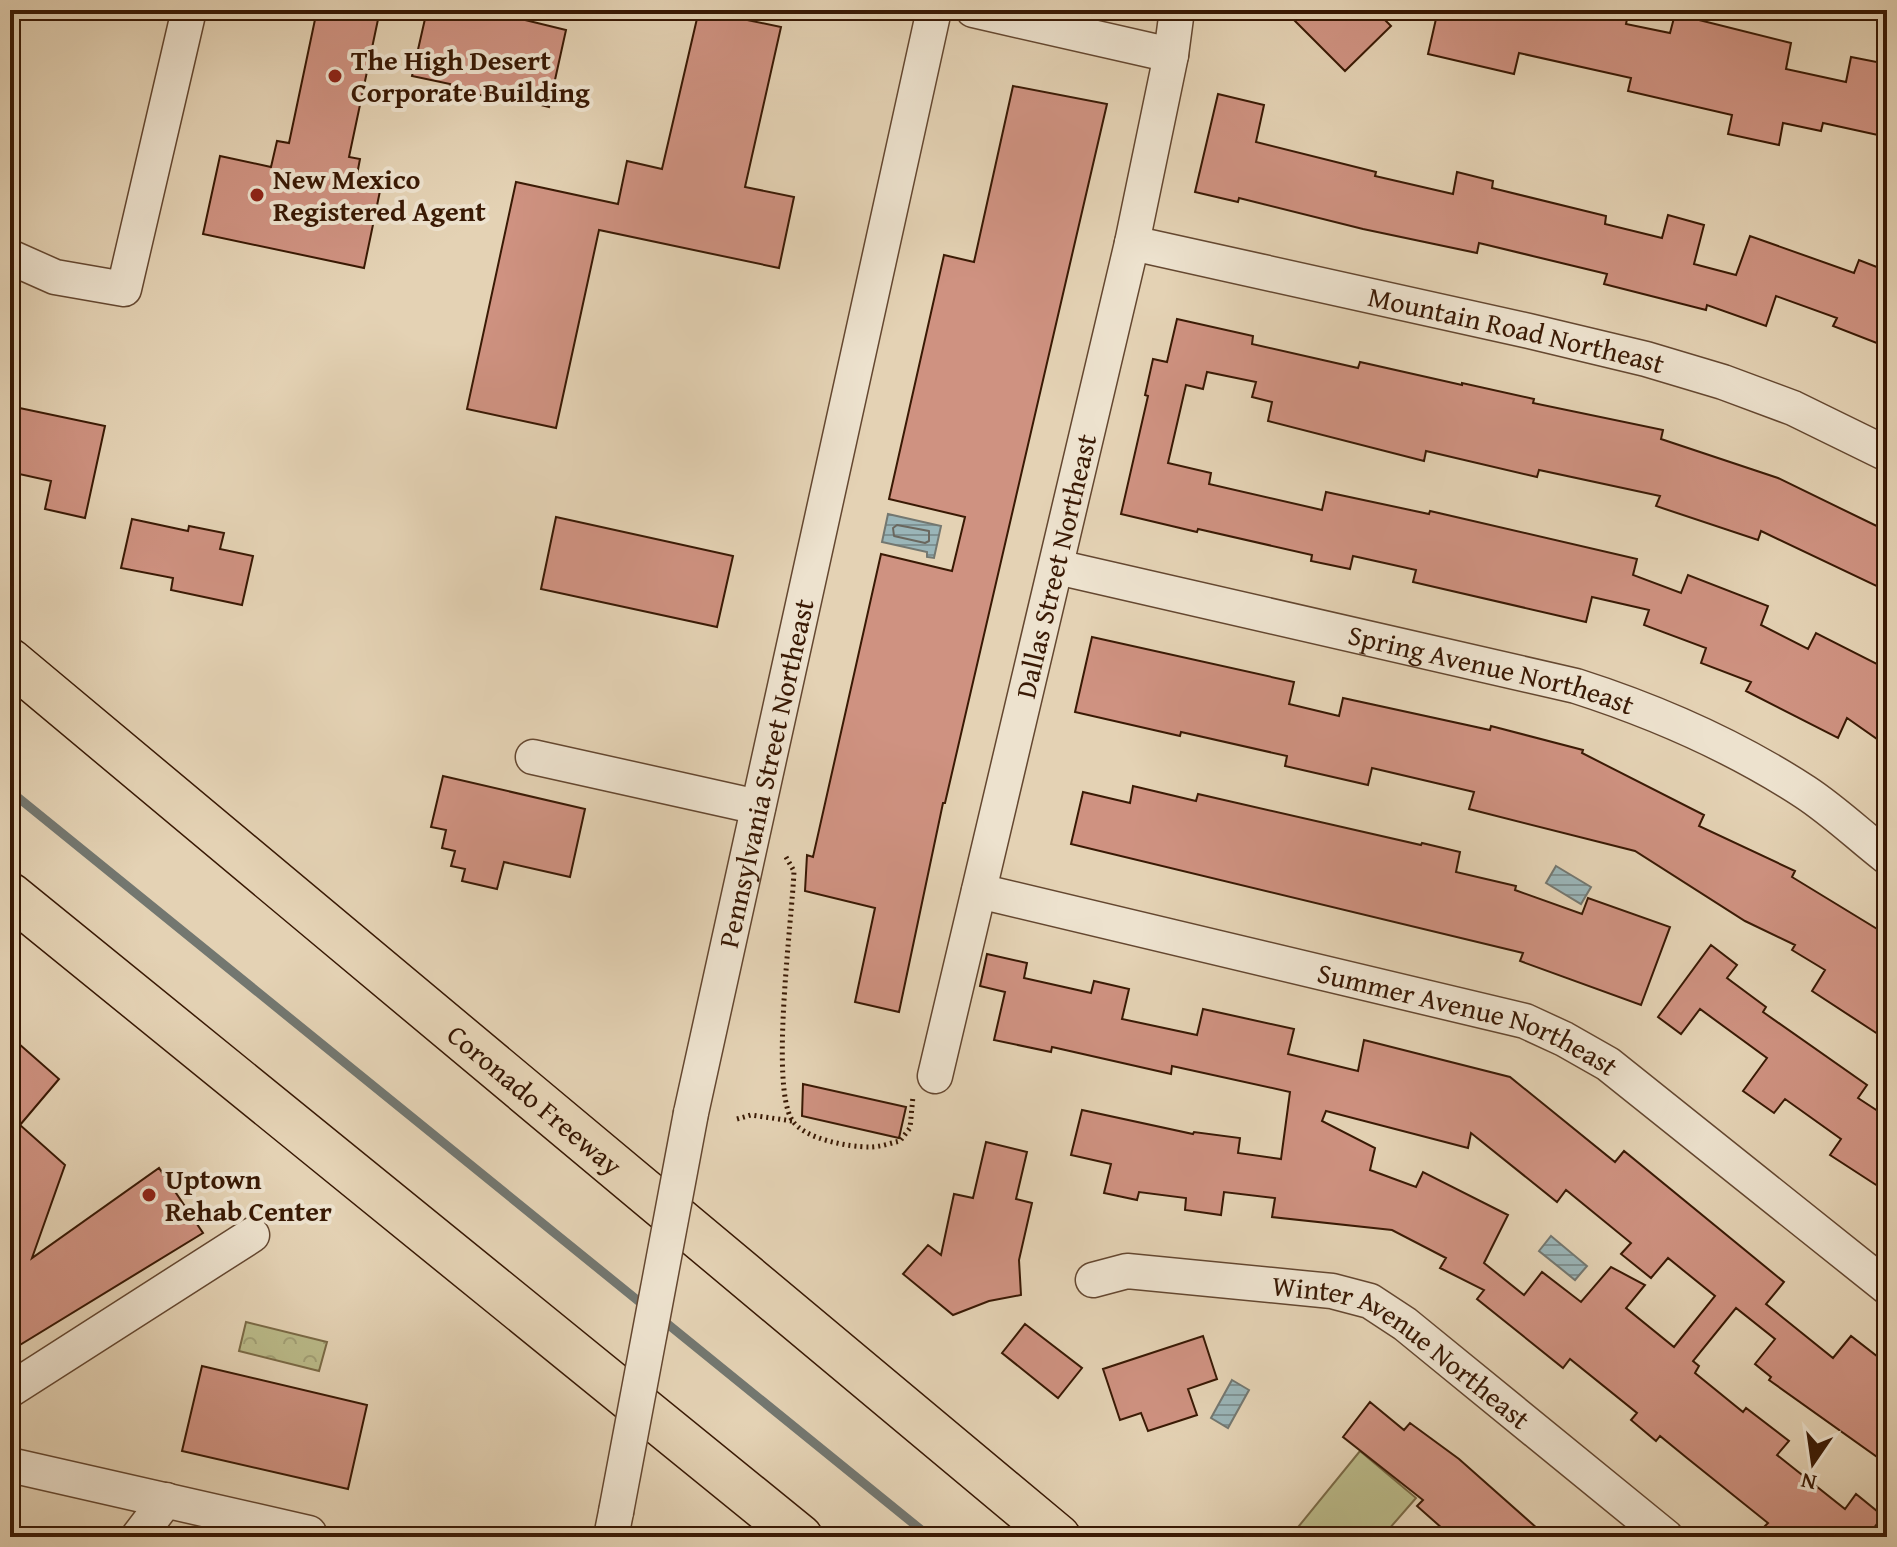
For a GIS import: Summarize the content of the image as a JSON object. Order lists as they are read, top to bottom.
{
  "streets": {
    "highway": ["Coronado Freeway"],
    "street": [
      "Mountain Road Northeast",
      "Dallas Street Northeast",
      "Spring Avenue Northeast",
      "Pennsylvania Street Northeast",
      "Summer Avenue Northeast",
      "Winter Avenue Northeast"
    ]
  },
  "crossings": [
    ["Mountain Road Northeast", "Dallas Street Northeast"],
    ["Dallas Street Northeast", "Spring Avenue Northeast"],
    ["Dallas Street Northeast", "Summer Avenue Northeast"]
  ],
  "places": ["The High Desert Corporate Building", "New Mexico Registered Agent", "Uptown Rehab Center"],
  "north": "bottom"
}
